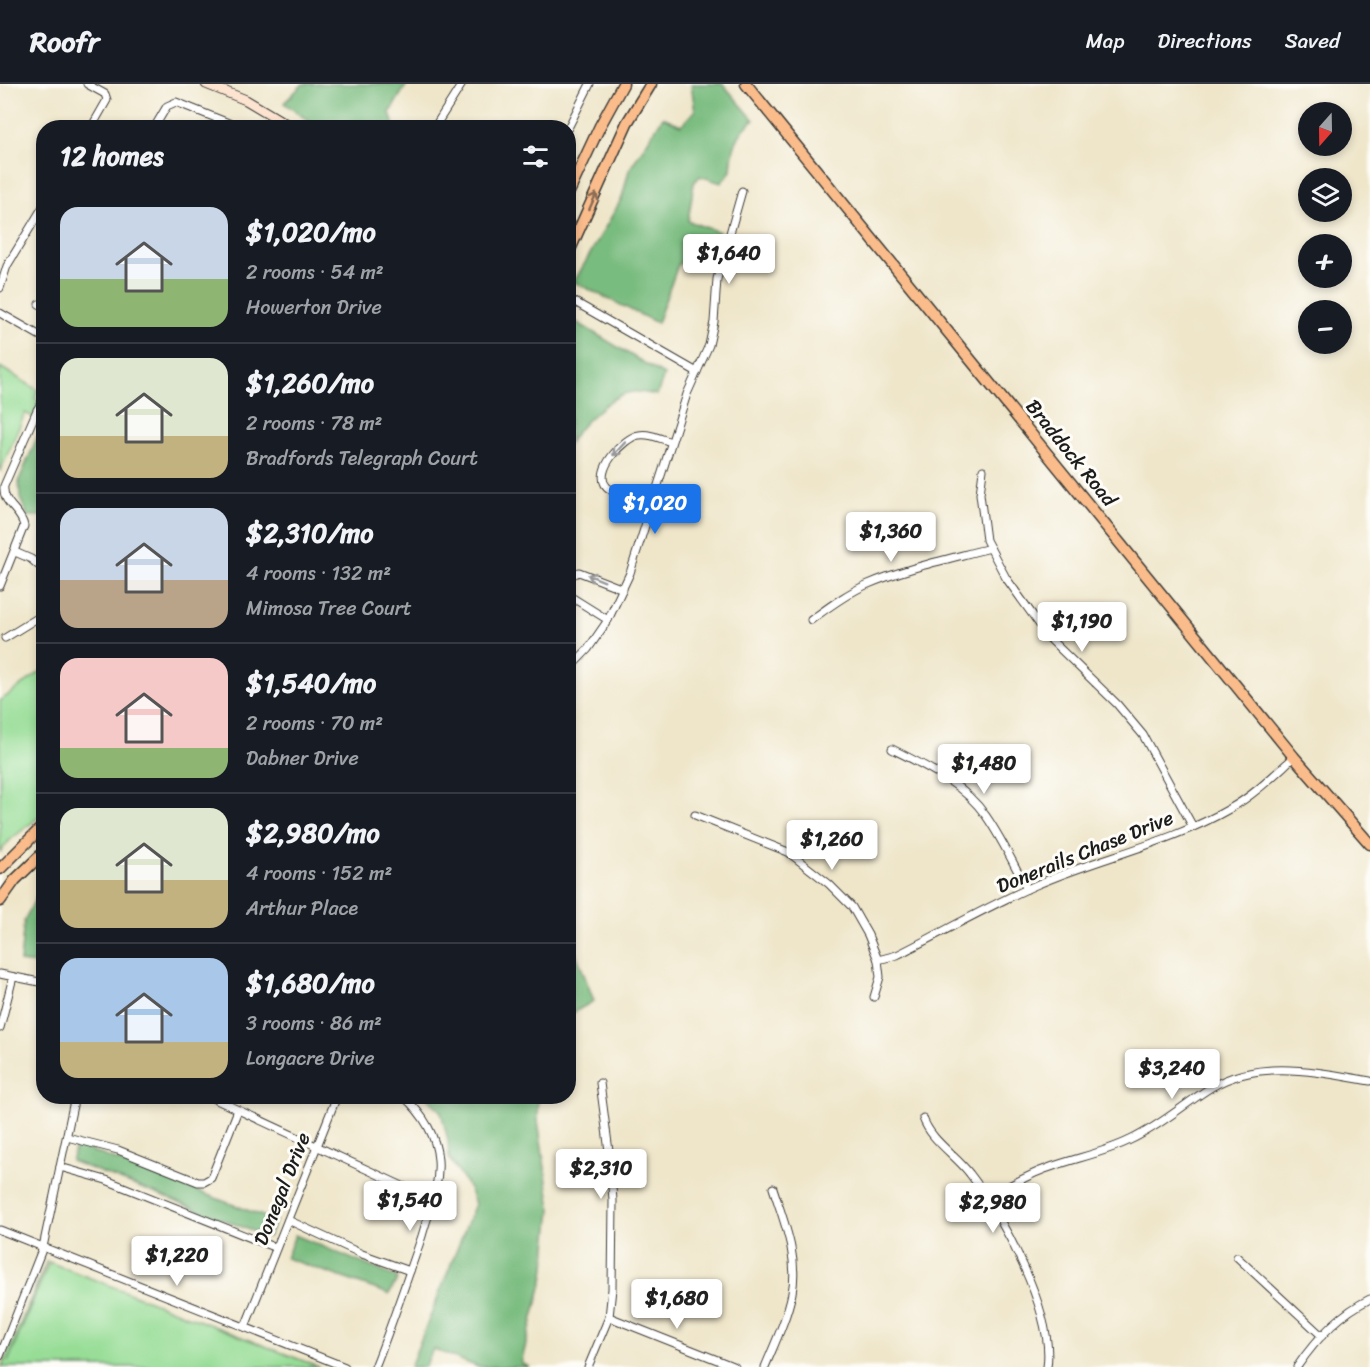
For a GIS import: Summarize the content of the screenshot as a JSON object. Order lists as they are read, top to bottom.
{
  "streets": {
    "main road": ["Braddock Road"],
    "street": ["Donerails Chase Drive", "Donegal Drive"]
  },
  "crossings": [
    ["Braddock Road", "Donerails Chase Drive"]
  ],
  "north": "bottom",
  "page": {
    "header": "Roofr",
    "nav": ["Map", "Directions", "Saved"],
    "map_buttons": ["+", "−"],
    "heading": "12 homes",
    "list": [
      {
        "name": "$1,020/mo",
        "note": "2 rooms · 54 m² · Howerton Drive"
      },
      {
        "name": "$1,260/mo",
        "note": "2 rooms · 78 m² · Bradfords Telegraph Court"
      },
      {
        "name": "$2,310/mo",
        "note": "4 rooms · 132 m² · Mimosa Tree Court"
      },
      {
        "name": "$1,540/mo",
        "note": "2 rooms · 70 m² · Dabner Drive"
      },
      {
        "name": "$2,980/mo",
        "note": "4 rooms · 152 m² · Arthur Place"
      },
      {
        "name": "$1,680/mo",
        "note": "3 rooms · 86 m² · Longacre Drive"
      }
    ],
    "price": [
      "$1,640",
      "$1,020",
      "$1,360",
      "$1,190",
      "$1,480",
      "$1,260",
      "$3,240",
      "$2,310",
      "$1,540",
      "$2,980",
      "$1,220",
      "$1,680"
    ]
  }
}
